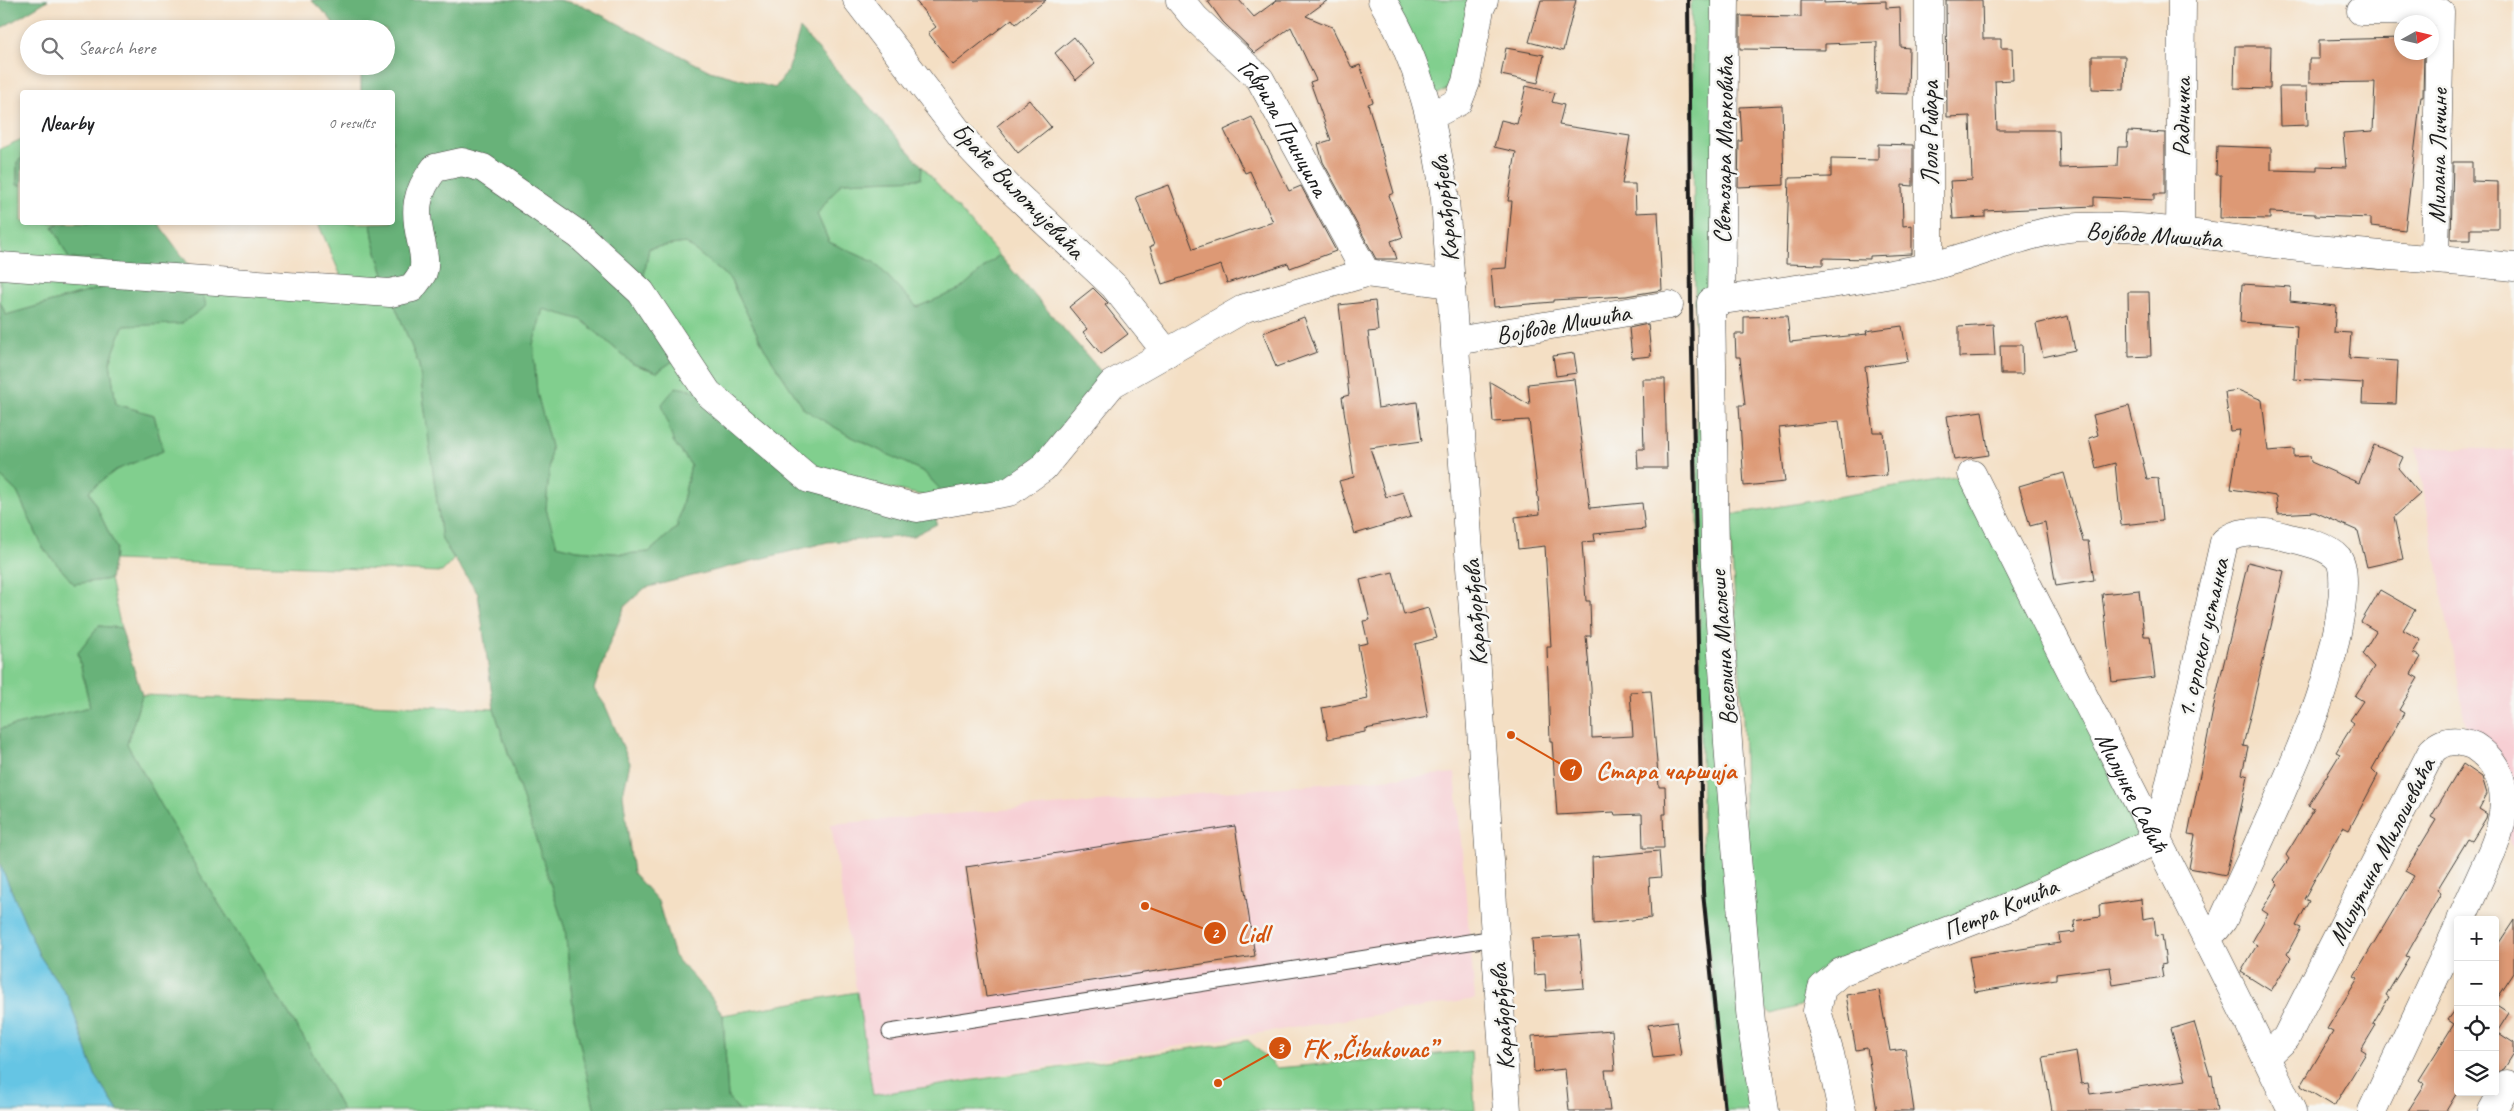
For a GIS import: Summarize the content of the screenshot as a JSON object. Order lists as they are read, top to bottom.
{
  "streets": {
    "street": [
      "Радничка",
      "Гаврила Принципа",
      "Лоле Рибара",
      "Светозара Марковића",
      "Милана Личине",
      "Браће Вилотијевића",
      "Карађорђева",
      "Војводе Мишића",
      "1. српског устанка",
      "Веселина Маслеше",
      "Милунке Савић",
      "Милутина Милошевића",
      "Петра Кочића"
    ]
  },
  "crossings": [
    ["Радничка", "Војводе Мишића"],
    ["Лоле Рибара", "Војводе Мишића"],
    ["Светозара Марковића", "Војводе Мишића"],
    ["Светозара Марковића", "Веселина Маслеше"],
    ["Милана Личине", "Војводе Мишића"],
    ["Карађорђева", "Војводе Мишића"],
    ["Војводе Мишића", "Веселина Маслеше"],
    ["1. српског устанка", "Милунке Савић"],
    ["1. српског устанка", "Петра Кочића"],
    ["Милунке Савић", "Милутина Милошевића"],
    ["Милунке Савић", "Петра Кочића"]
  ],
  "places": ["Стара чаршија", "Lidl", "FK „Čibukovac”"],
  "north": "right",
  "page": {
    "search": "Search here",
    "heading": ["Nearby", "0 results"],
    "map_buttons": ["+", "−"]
  }
}
